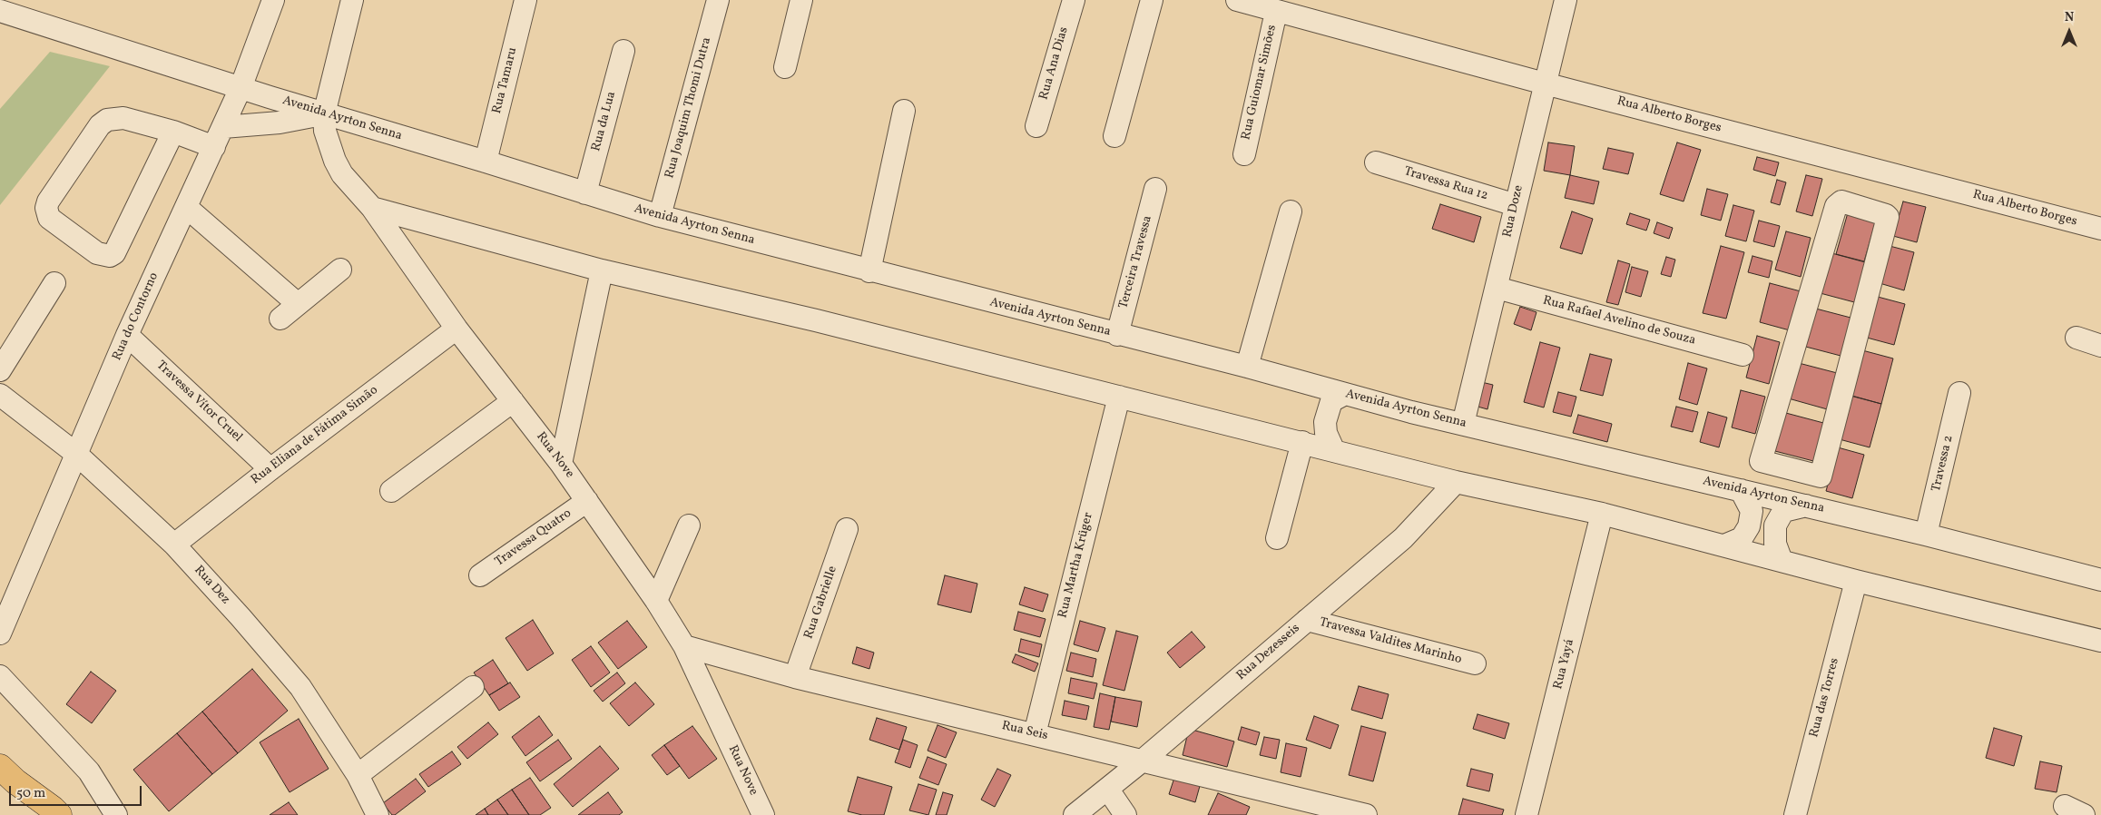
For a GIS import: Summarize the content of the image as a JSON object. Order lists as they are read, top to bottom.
{
  "streets": {
    "street": [
      "Rua Ana Dias",
      "Rua Tamaru",
      "Rua Guiomar Simões",
      "Rua Joaquim Thomi Dutra",
      "Rua Alberto Borges",
      "Avenida Ayrton Senna",
      "Rua da Lua",
      "Travessa Rua 12",
      "Rua Doze",
      "Terceira Travessa",
      "Rua do Contorno",
      "Rua Rafael Avelino de Souza",
      "Travessa Vítor Cruel",
      "Rua Eliana de Fátima Simão",
      "Rua Nove",
      "Travessa 2",
      "Travessa Quatro",
      "Rua Martha Krüger",
      "Rua Dez",
      "Rua Gabrielle",
      "Travessa Valdites Marinho",
      "Rua Dezesseis",
      "Rua Yayá",
      "Rua das Torres",
      "Rua Seis"
    ]
  },
  "crossings": [
    ["Rua Tamaru", "Avenida Ayrton Senna"],
    ["Rua Guiomar Simões", "Rua Alberto Borges"],
    ["Rua Joaquim Thomi Dutra", "Avenida Ayrton Senna"],
    ["Rua Alberto Borges", "Rua Doze"],
    ["Avenida Ayrton Senna", "Rua da Lua"],
    ["Avenida Ayrton Senna", "Rua Doze"],
    ["Avenida Ayrton Senna", "Terceira Travessa"],
    ["Avenida Ayrton Senna", "Rua do Contorno"],
    ["Avenida Ayrton Senna", "Rua Nove"],
    ["Avenida Ayrton Senna", "Travessa 2"],
    ["Travessa Rua 12", "Rua Doze"],
    ["Rua Doze", "Rua Rafael Avelino de Souza"],
    ["Rua do Contorno", "Travessa Vítor Cruel"],
    ["Rua do Contorno", "Rua Dez"],
    ["Travessa Vítor Cruel", "Rua Eliana de Fátima Simão"],
    ["Rua Eliana de Fátima Simão", "Rua Nove"],
    ["Rua Eliana de Fátima Simão", "Rua Dez"],
    ["Rua Nove", "Travessa Quatro"],
    ["Rua Nove", "Rua Seis"],
    ["Rua Martha Krüger", "Rua Seis"],
    ["Rua Gabrielle", "Rua Seis"],
    ["Travessa Valdites Marinho", "Rua Dezesseis"],
    ["Rua Dezesseis", "Rua Seis"]
  ],
  "scale_bar": "50 m",
  "north": "top"
}
